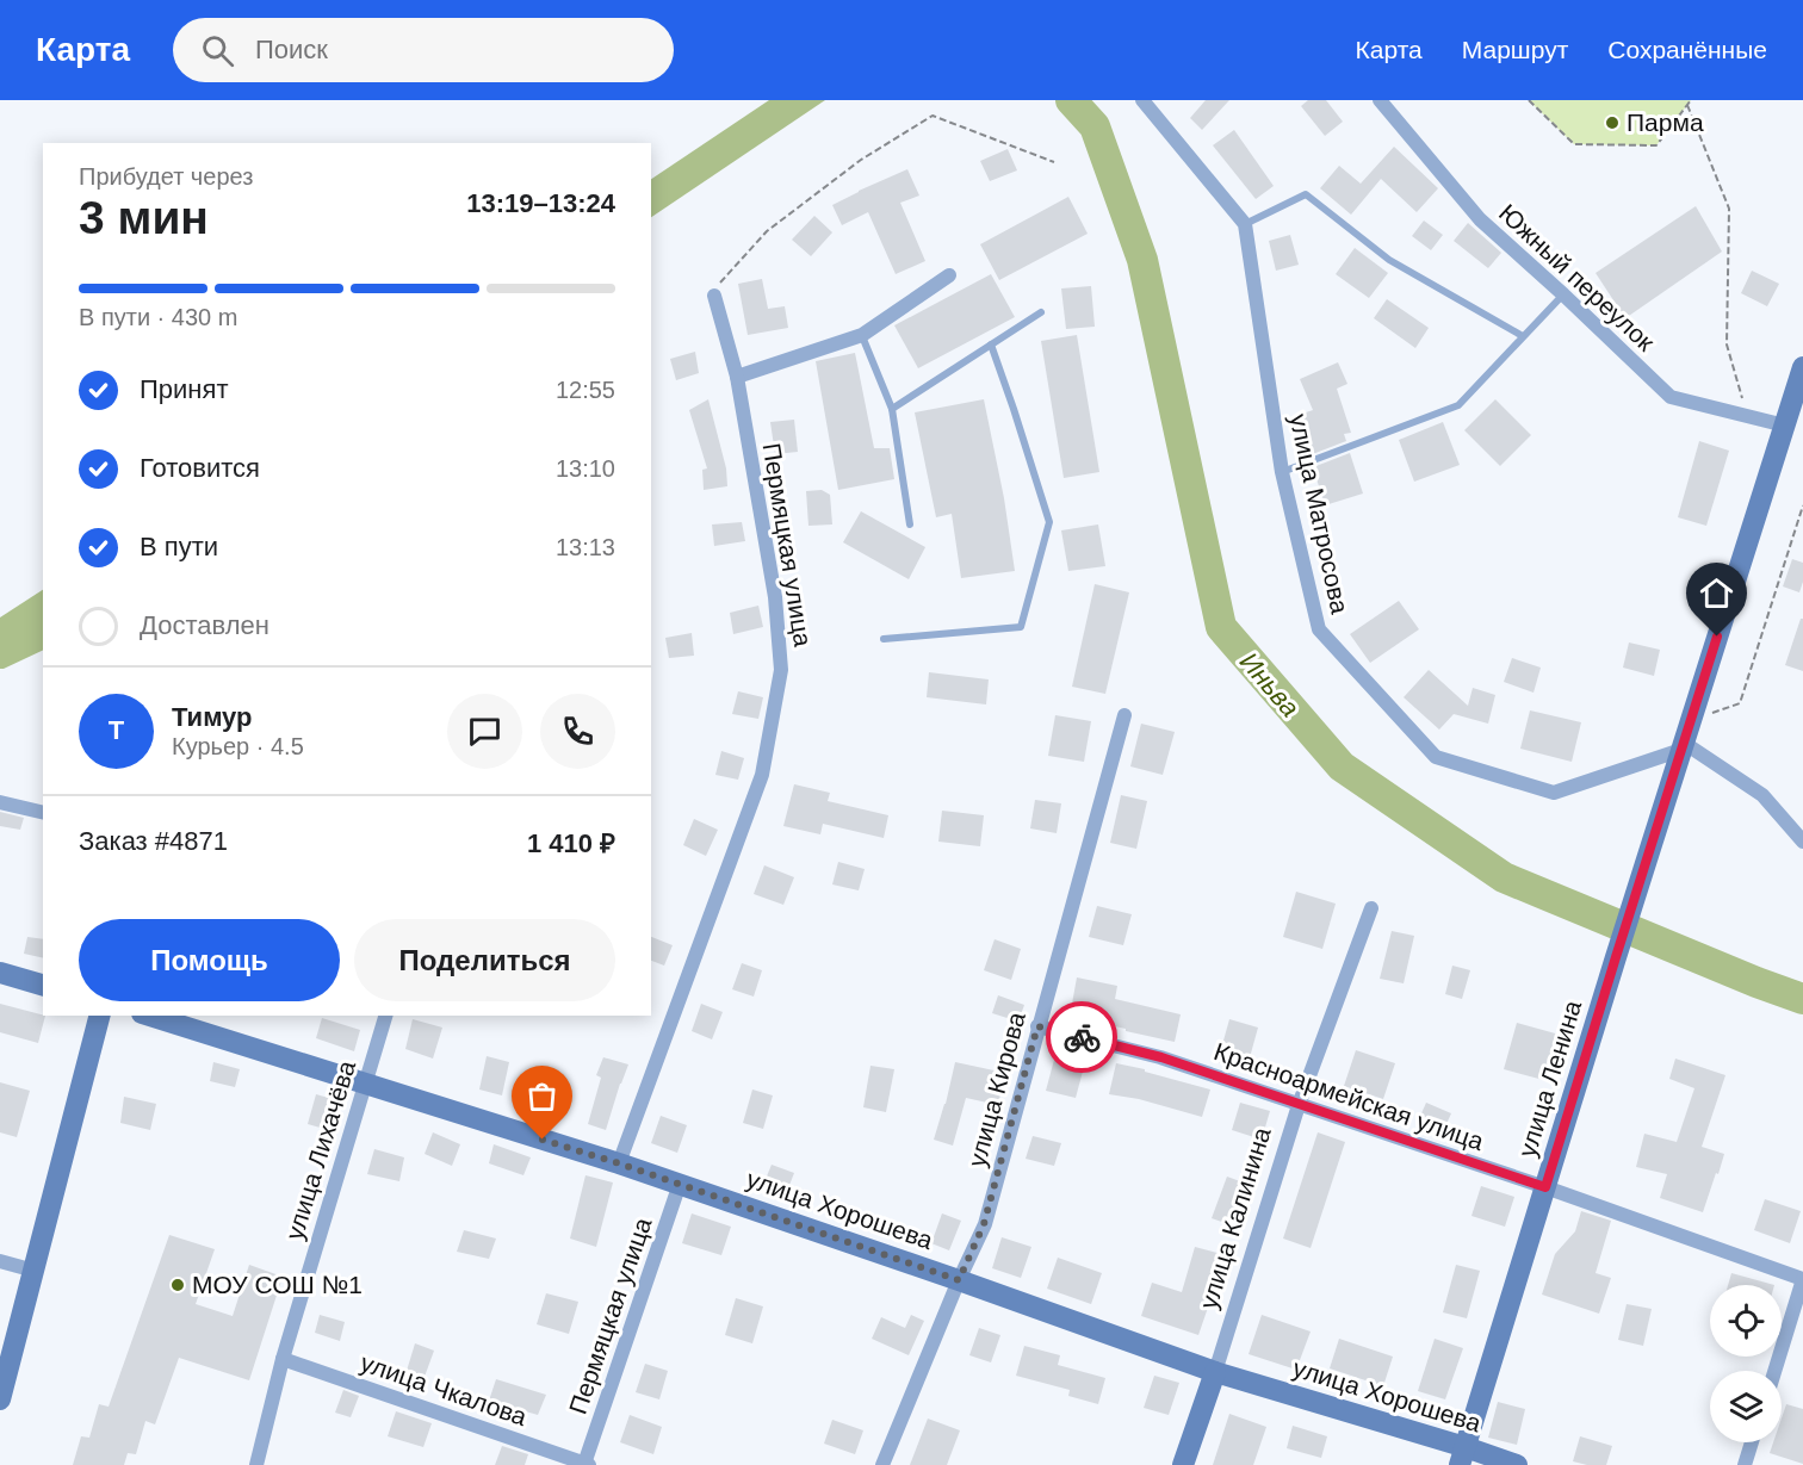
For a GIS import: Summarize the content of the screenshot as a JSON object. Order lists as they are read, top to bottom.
{
  "streets": {
    "street": [
      "Южный переулок",
      "улица Матросова",
      "Пермяцкая улица",
      "улица Ленина",
      "улица Кирова",
      "Красноармейская улица",
      "улица Лихачёва",
      "улица Хорошева",
      "улица Калинина",
      "улица Чкалова"
    ]
  },
  "crossings": [
    ["Южный переулок", "улица Ленина"],
    ["улица Матросова", "улица Ленина"],
    ["Пермяцкая улица", "улица Хорошева"],
    ["Пермяцкая улица", "улица Чкалова"],
    ["улица Ленина", "Красноармейская улица"],
    ["улица Ленина", "улица Хорошева"],
    ["улица Кирова", "Красноармейская улица"],
    ["улица Кирова", "улица Хорошева"],
    ["Красноармейская улица", "улица Калинина"],
    ["улица Лихачёва", "улица Хорошева"],
    ["улица Лихачёва", "улица Чкалова"],
    ["улица Хорошева", "улица Калинина"]
  ],
  "water": ["Иньва"],
  "places": ["Парма", "МОУ СОШ №1"],
  "page": {
    "header": "Карта",
    "search": "Поиск",
    "nav": ["Карта", "Маршрут", "Сохранённые"],
    "heading": ["3 мин", "Прибудет через", "13:19–13:24"],
    "panel": [
      "Тимур",
      "Курьер · 4.5",
      "Заказ #4871",
      "1 410 ₽"
    ],
    "bar": "В пути · 430 m",
    "list": [
      ["Принят", "12:55"],
      ["Готовится", "13:10"],
      ["В пути", "13:13"],
      "Доставлен"
    ],
    "round": "Т",
    "buttons": ["Помощь", "Поделиться"]
  }
}
